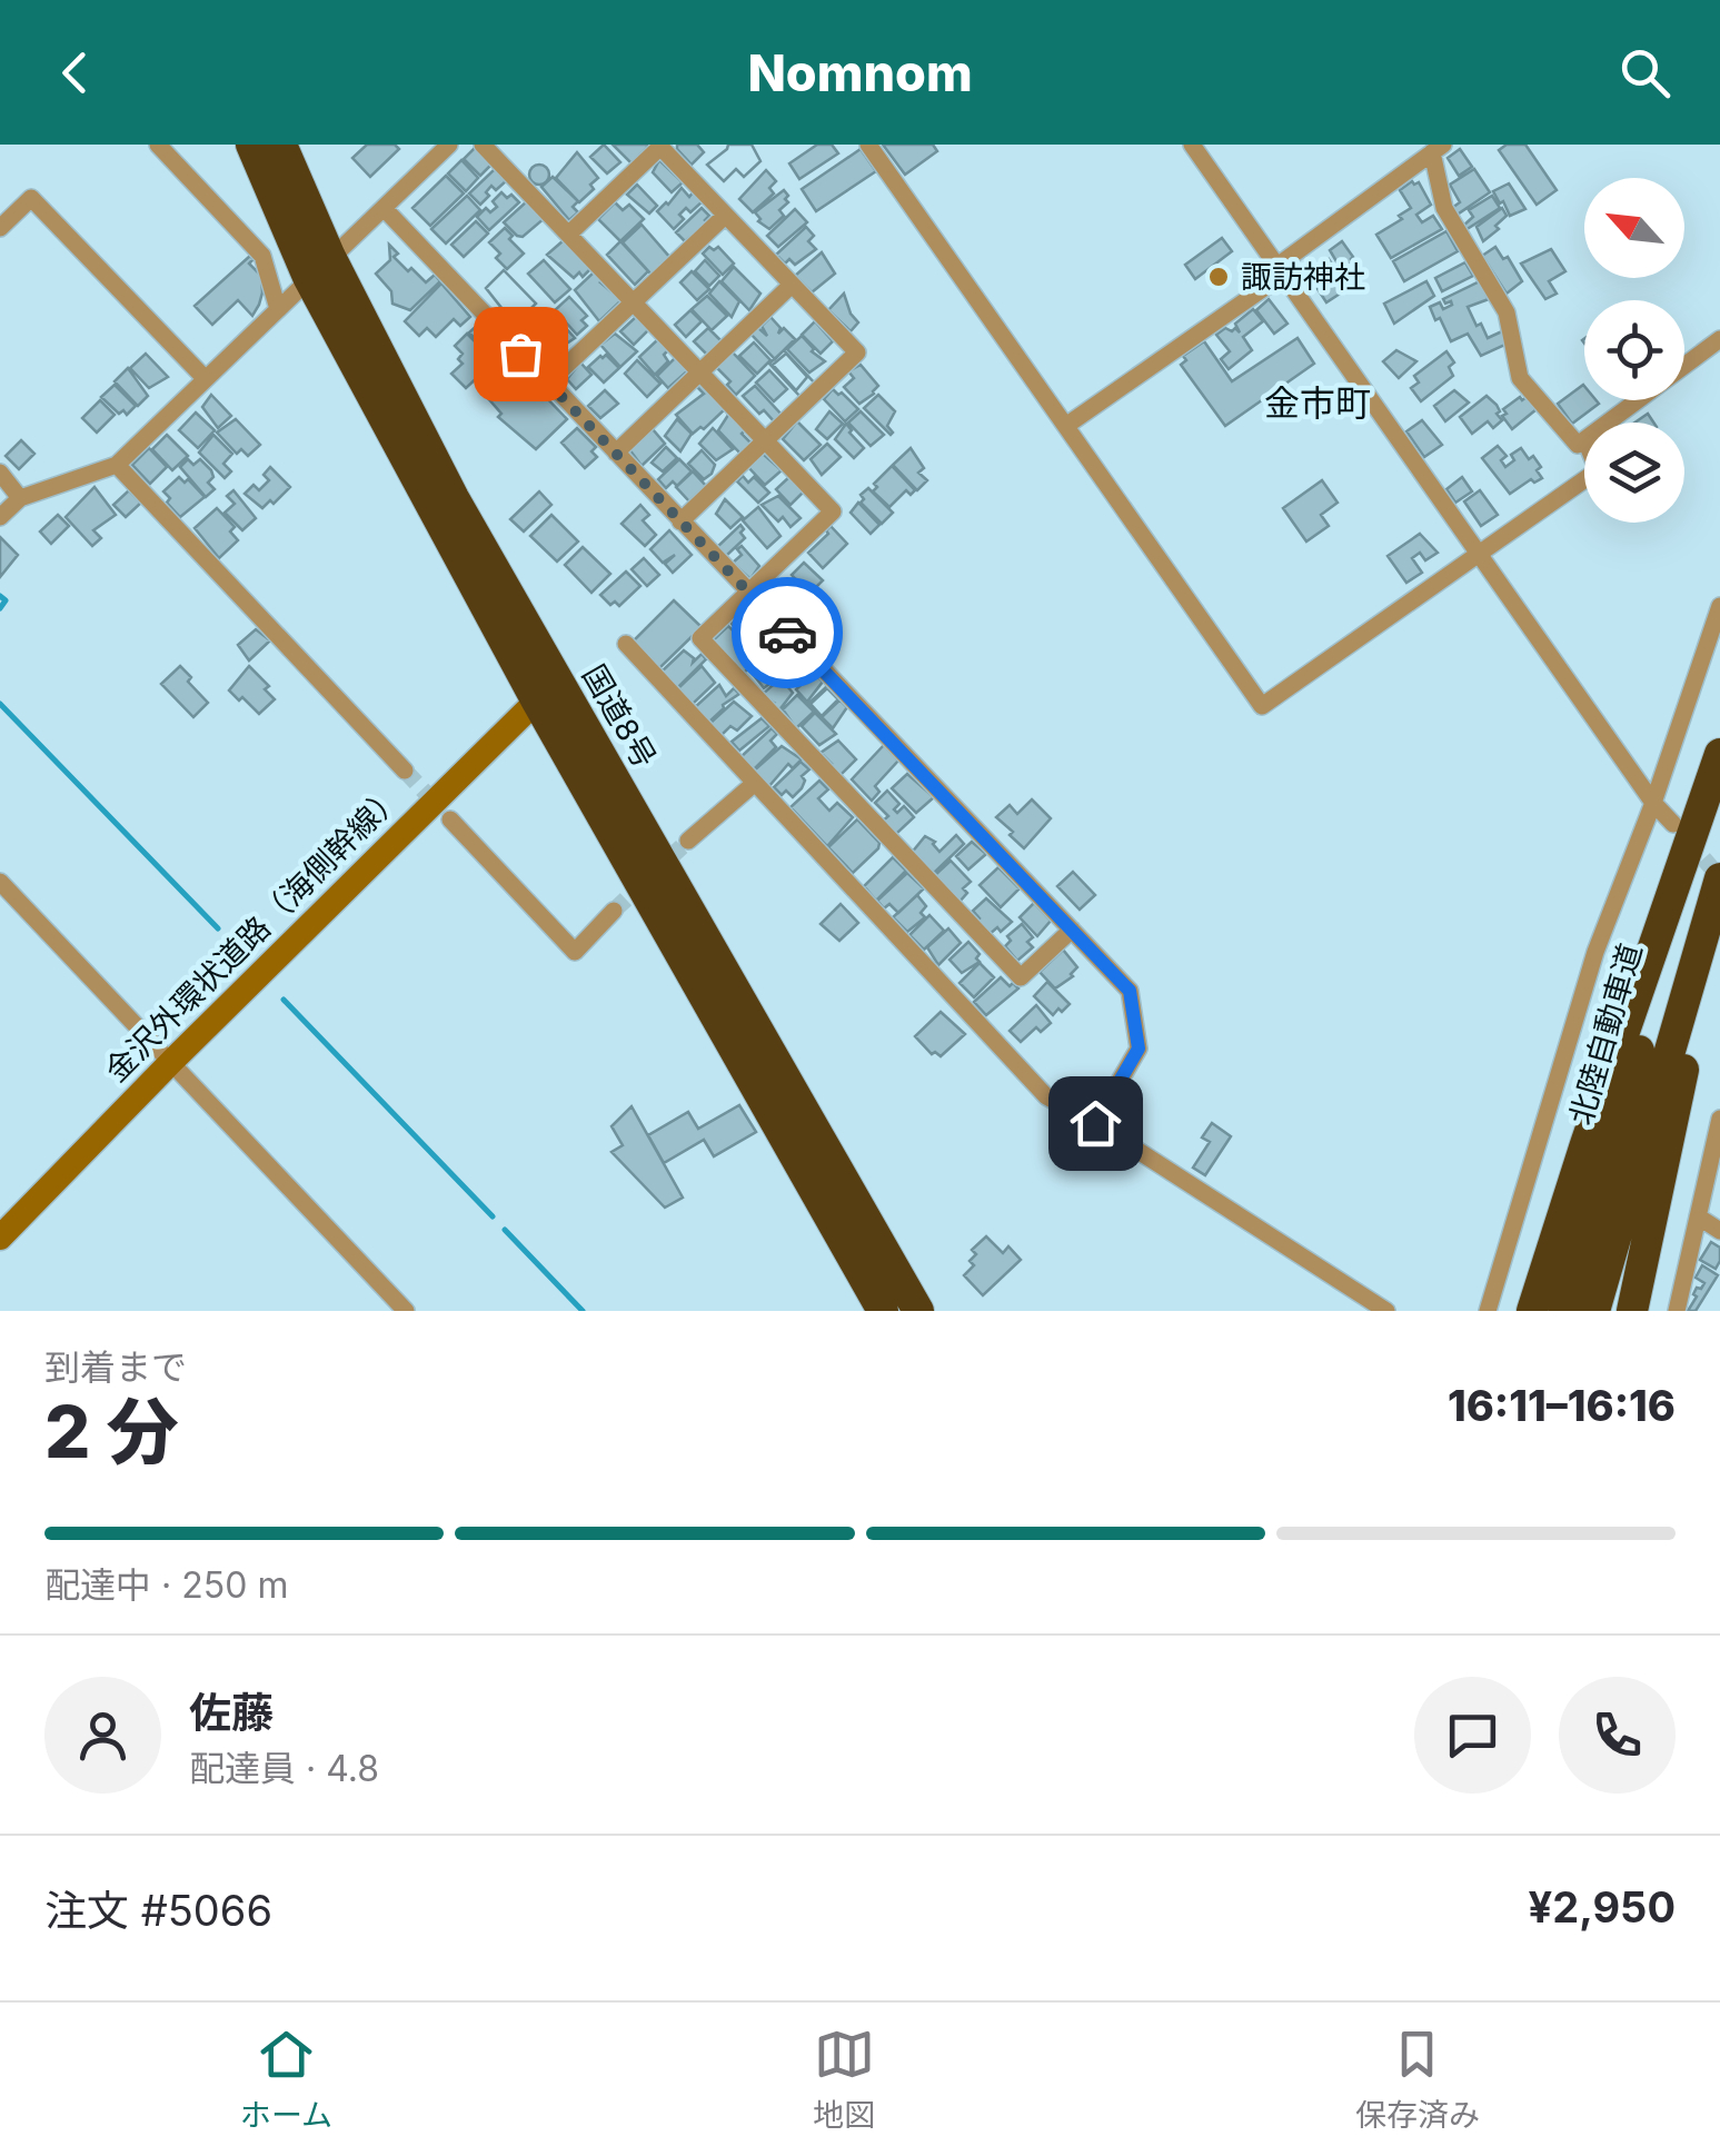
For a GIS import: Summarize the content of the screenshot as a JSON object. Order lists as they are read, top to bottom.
{
  "streets": {
    "highway": ["国道8号", "北陸自動車道"],
    "main road": ["金沢外環状道路（海側幹線）"]
  },
  "crossings": [
    ["国道8号", "金沢外環状道路（海側幹線）"]
  ],
  "districts": ["金市町"],
  "places": ["諏訪神社"],
  "north": "top left",
  "page": {
    "header": "Nomnom",
    "heading": ["2 分", "到着まで", "16:11–16:16"],
    "panel": [
      "佐藤",
      "配達員 · 4.8",
      "注文 #5066",
      "¥2,950"
    ],
    "bar": "配達中 · 250 m",
    "tabs": ["ホーム", "地図", "保存済み"]
  }
}
